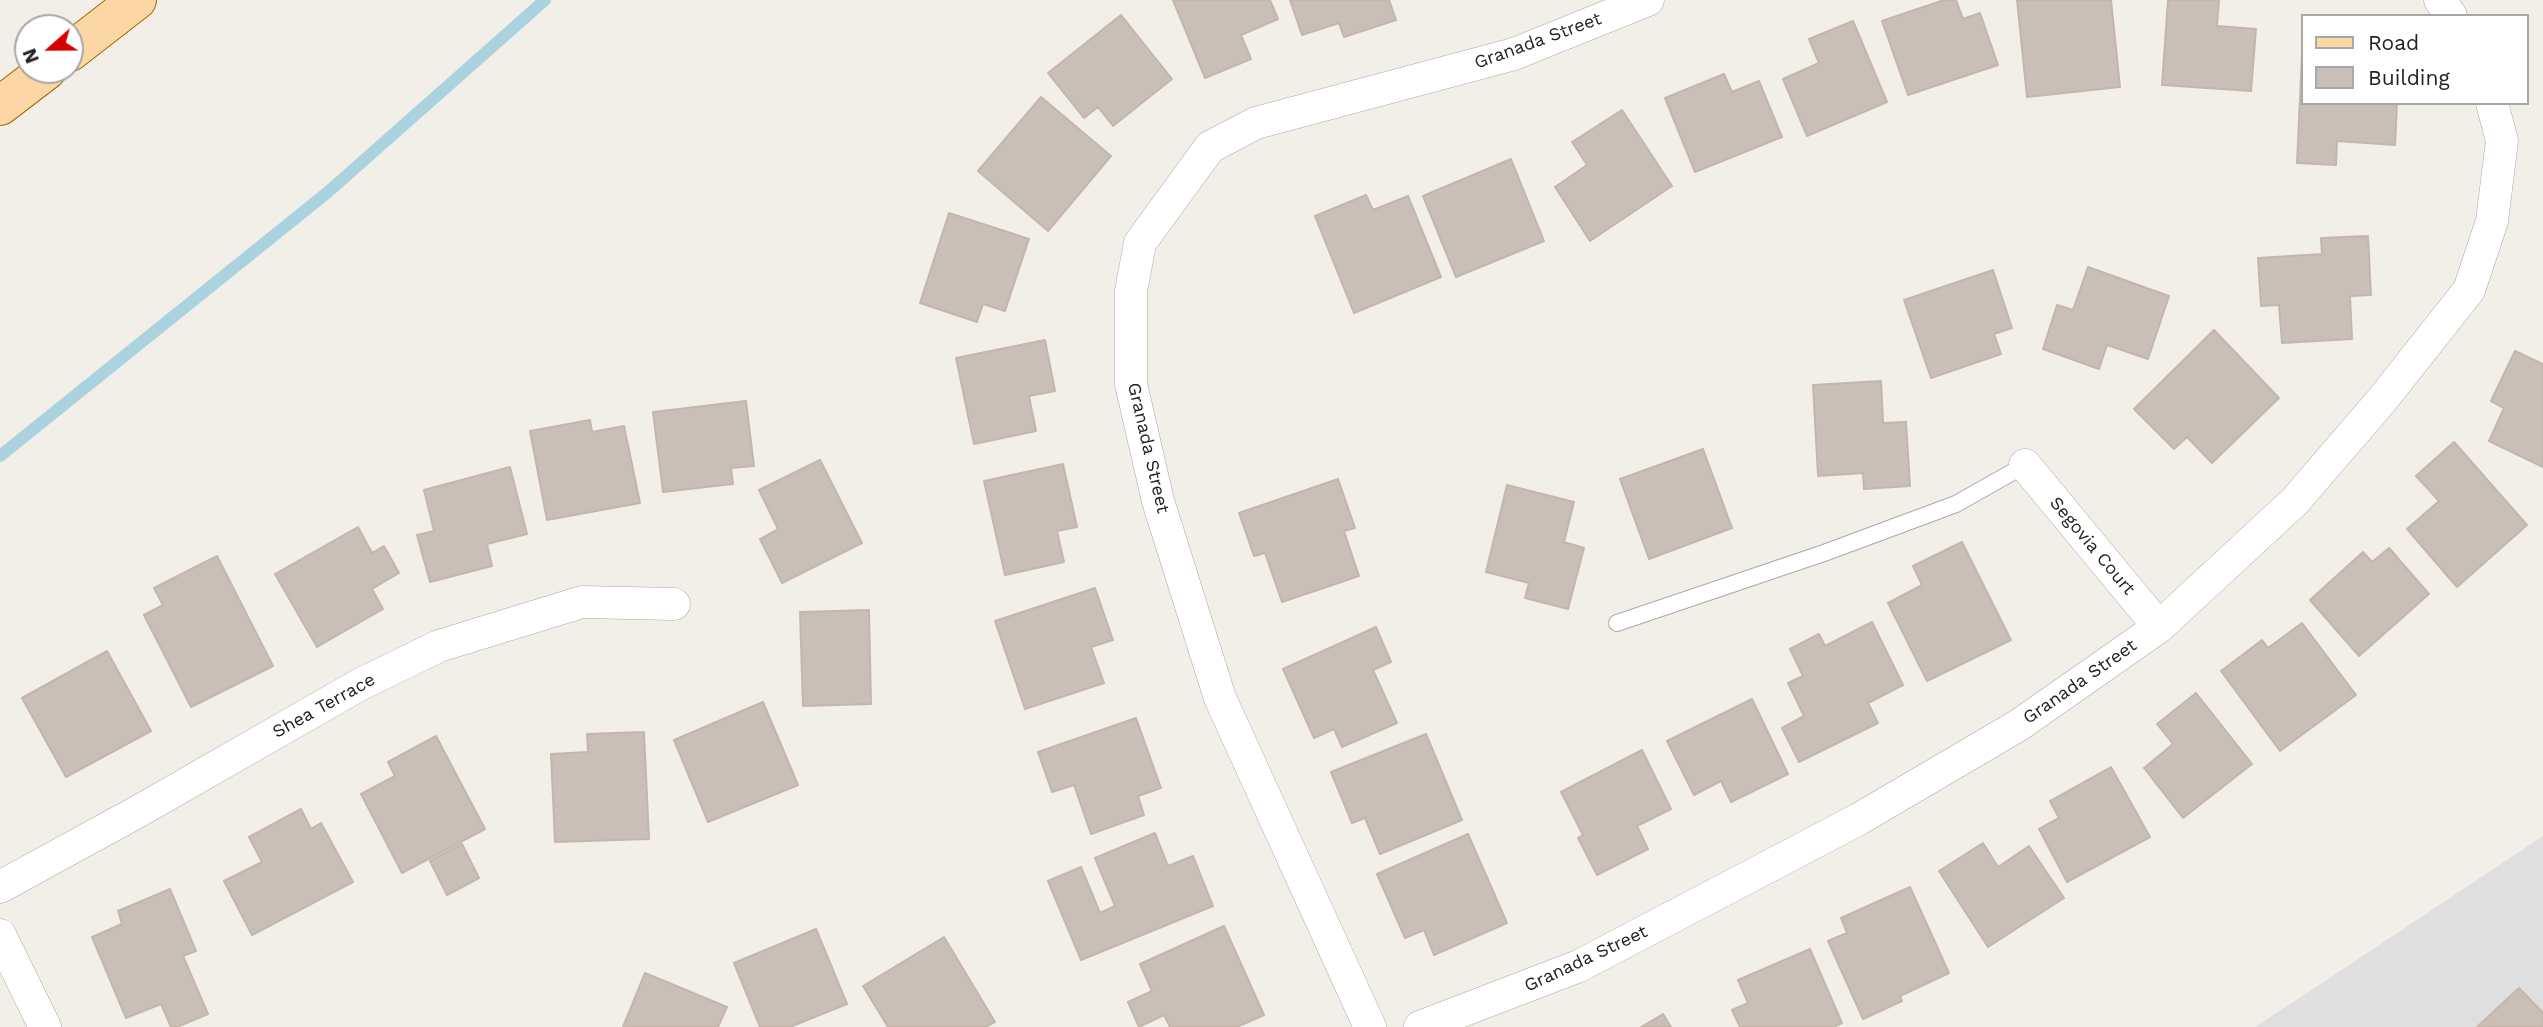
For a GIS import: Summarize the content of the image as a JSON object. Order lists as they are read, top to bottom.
{
  "streets": {
    "street": ["Granada Street", "Segovia Court", "Shea Terrace"]
  },
  "crossings": [
    ["Granada Street", "Segovia Court"]
  ],
  "legend": ["Road", "Building"],
  "north": "left"
}
